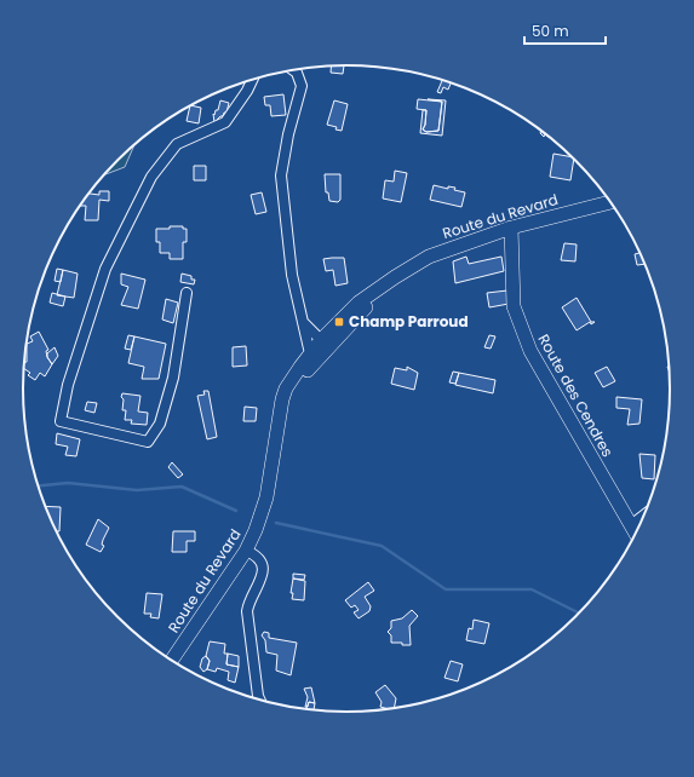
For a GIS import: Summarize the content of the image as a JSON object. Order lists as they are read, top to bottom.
{
  "streets": {
    "main road": ["Route du Revard", "Route des Cendres"]
  },
  "crossings": [
    ["Route du Revard", "Route des Cendres"]
  ],
  "places": {
    "transit": ["Champ Parroud"]
  },
  "scale_bar": "50 m"
}
